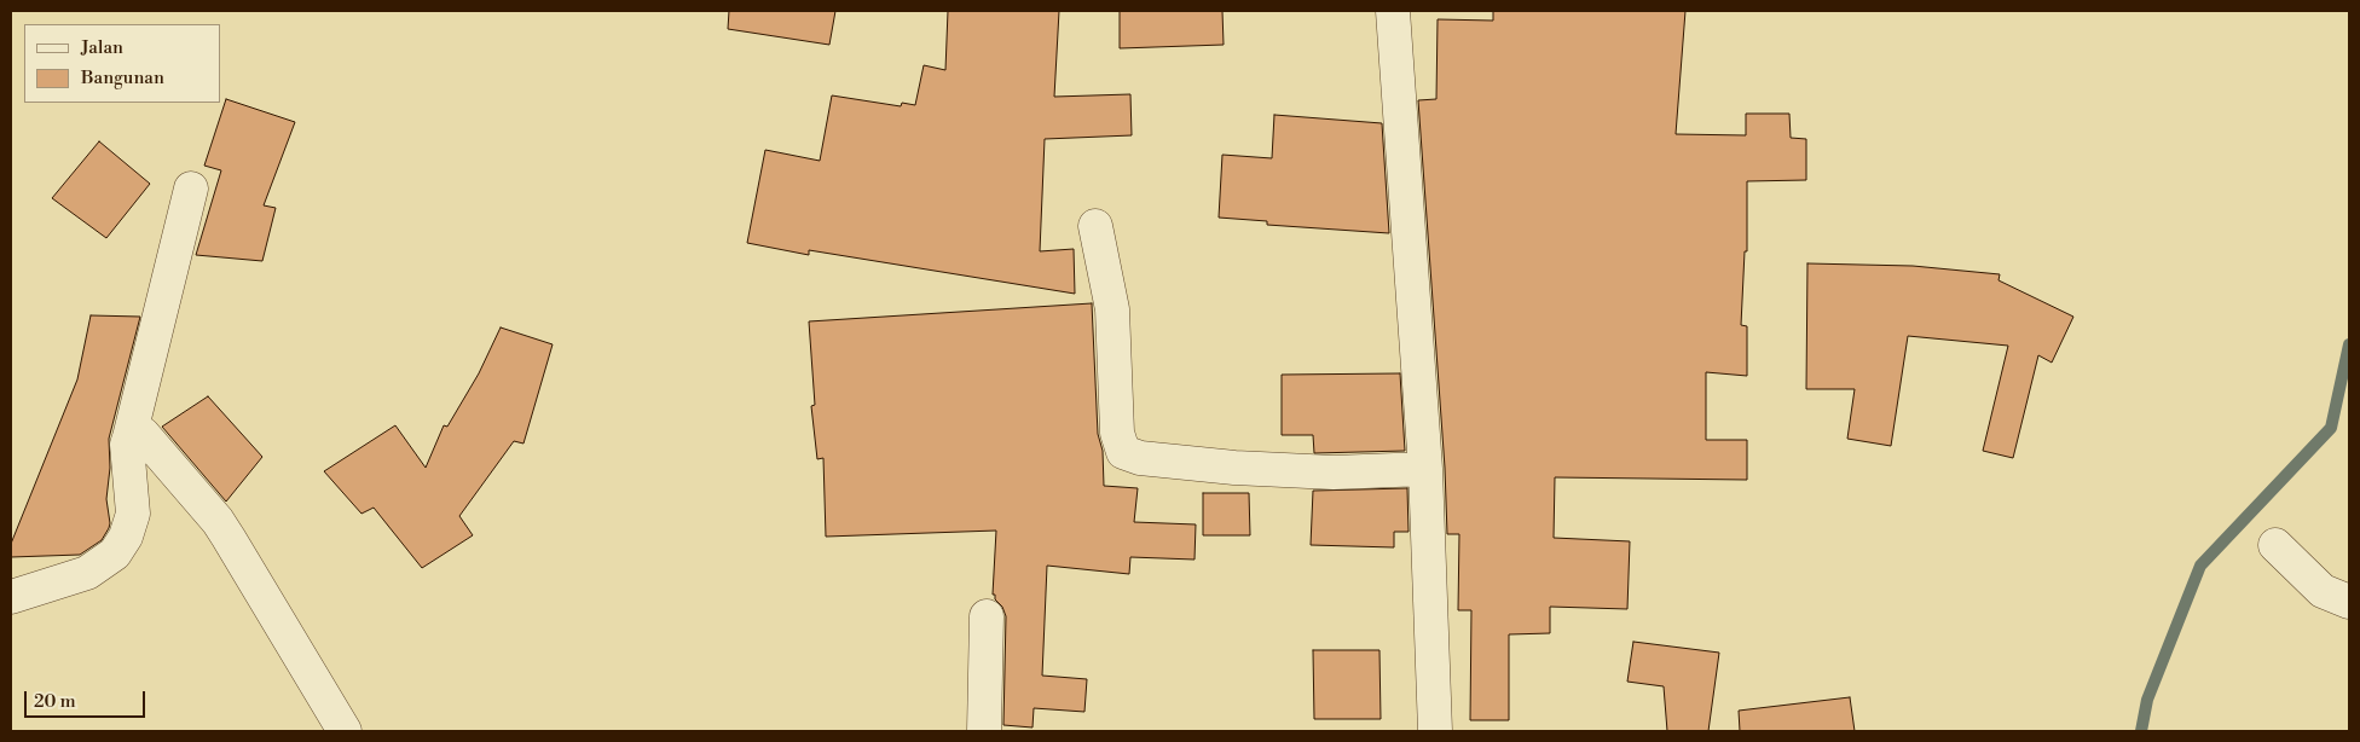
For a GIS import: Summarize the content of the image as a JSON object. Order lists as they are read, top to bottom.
{
  "legend": ["Jalan", "Bangunan"],
  "scale_bar": "20 m"
}
